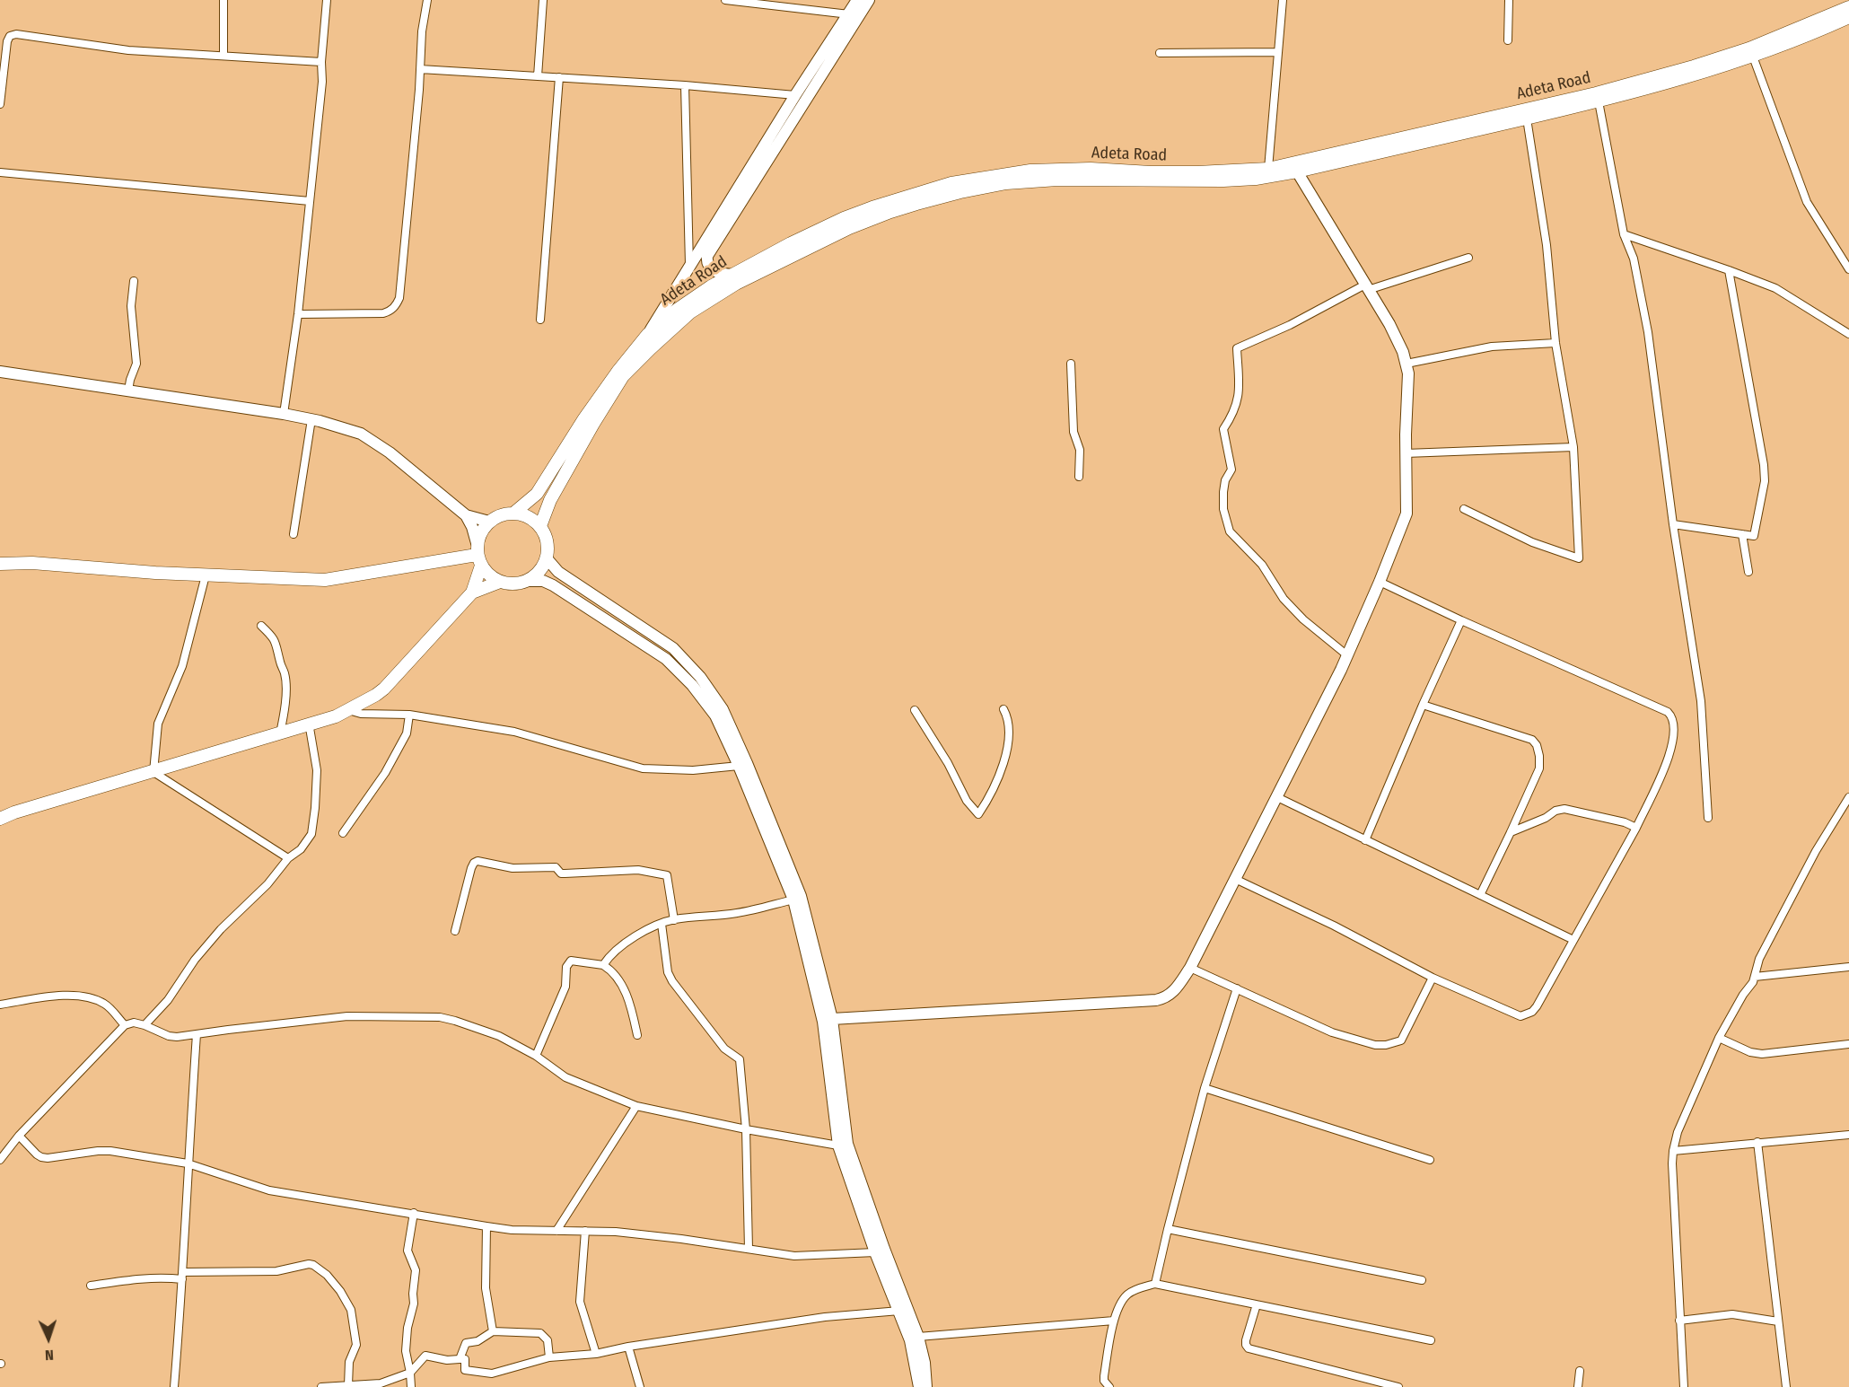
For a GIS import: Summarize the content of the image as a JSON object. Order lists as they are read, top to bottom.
{
  "streets": {
    "main road": ["Adeta Road"]
  },
  "north": "bottom"
}
